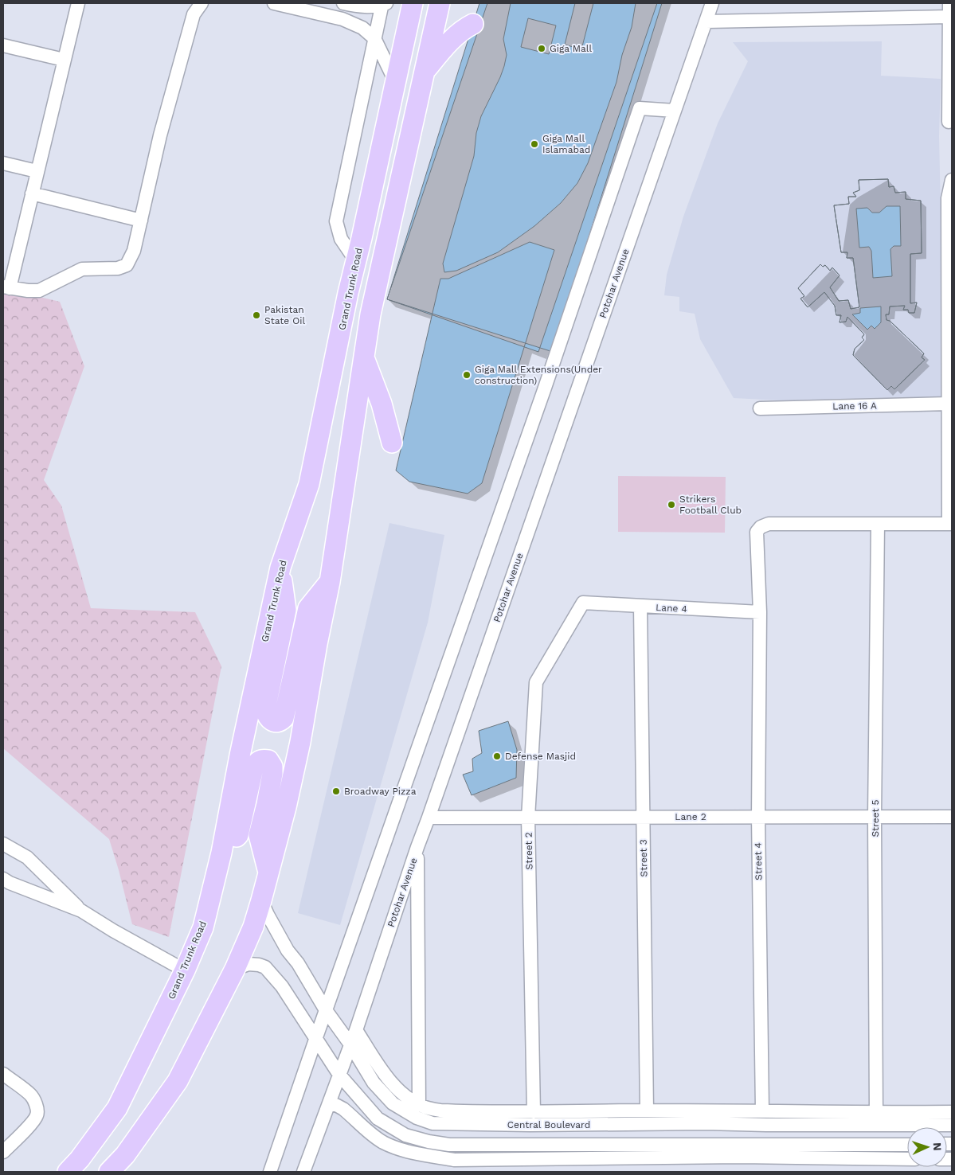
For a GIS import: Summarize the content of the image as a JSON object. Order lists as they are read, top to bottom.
{
  "streets": {
    "highway": ["Grand Trunk Road"],
    "street": [
      "Potohar Avenue",
      "Lane 16 A",
      "Lane 4",
      "Lane 2",
      "Street 5",
      "Street 2",
      "Street 3",
      "Street 4",
      "Central Boulevard"
    ]
  },
  "crossings": [
    ["Potohar Avenue", "Lane 2"],
    ["Potohar Avenue", "Central Boulevard"],
    ["Lane 4", "Street 2"],
    ["Lane 4", "Street 3"],
    ["Lane 4", "Street 4"],
    ["Lane 2", "Street 5"],
    ["Lane 2", "Street 2"],
    ["Lane 2", "Street 3"],
    ["Lane 2", "Street 4"],
    ["Street 5", "Street 4"]
  ],
  "places": [
    "Giga Mall",
    "Giga Mall Islamabad",
    "Pakistan State Oil",
    "Giga Mall Extensions(Under construction)",
    "Strikers Football Club",
    "Defense Masjid",
    "Broadway Pizza"
  ],
  "north": "right"
}
